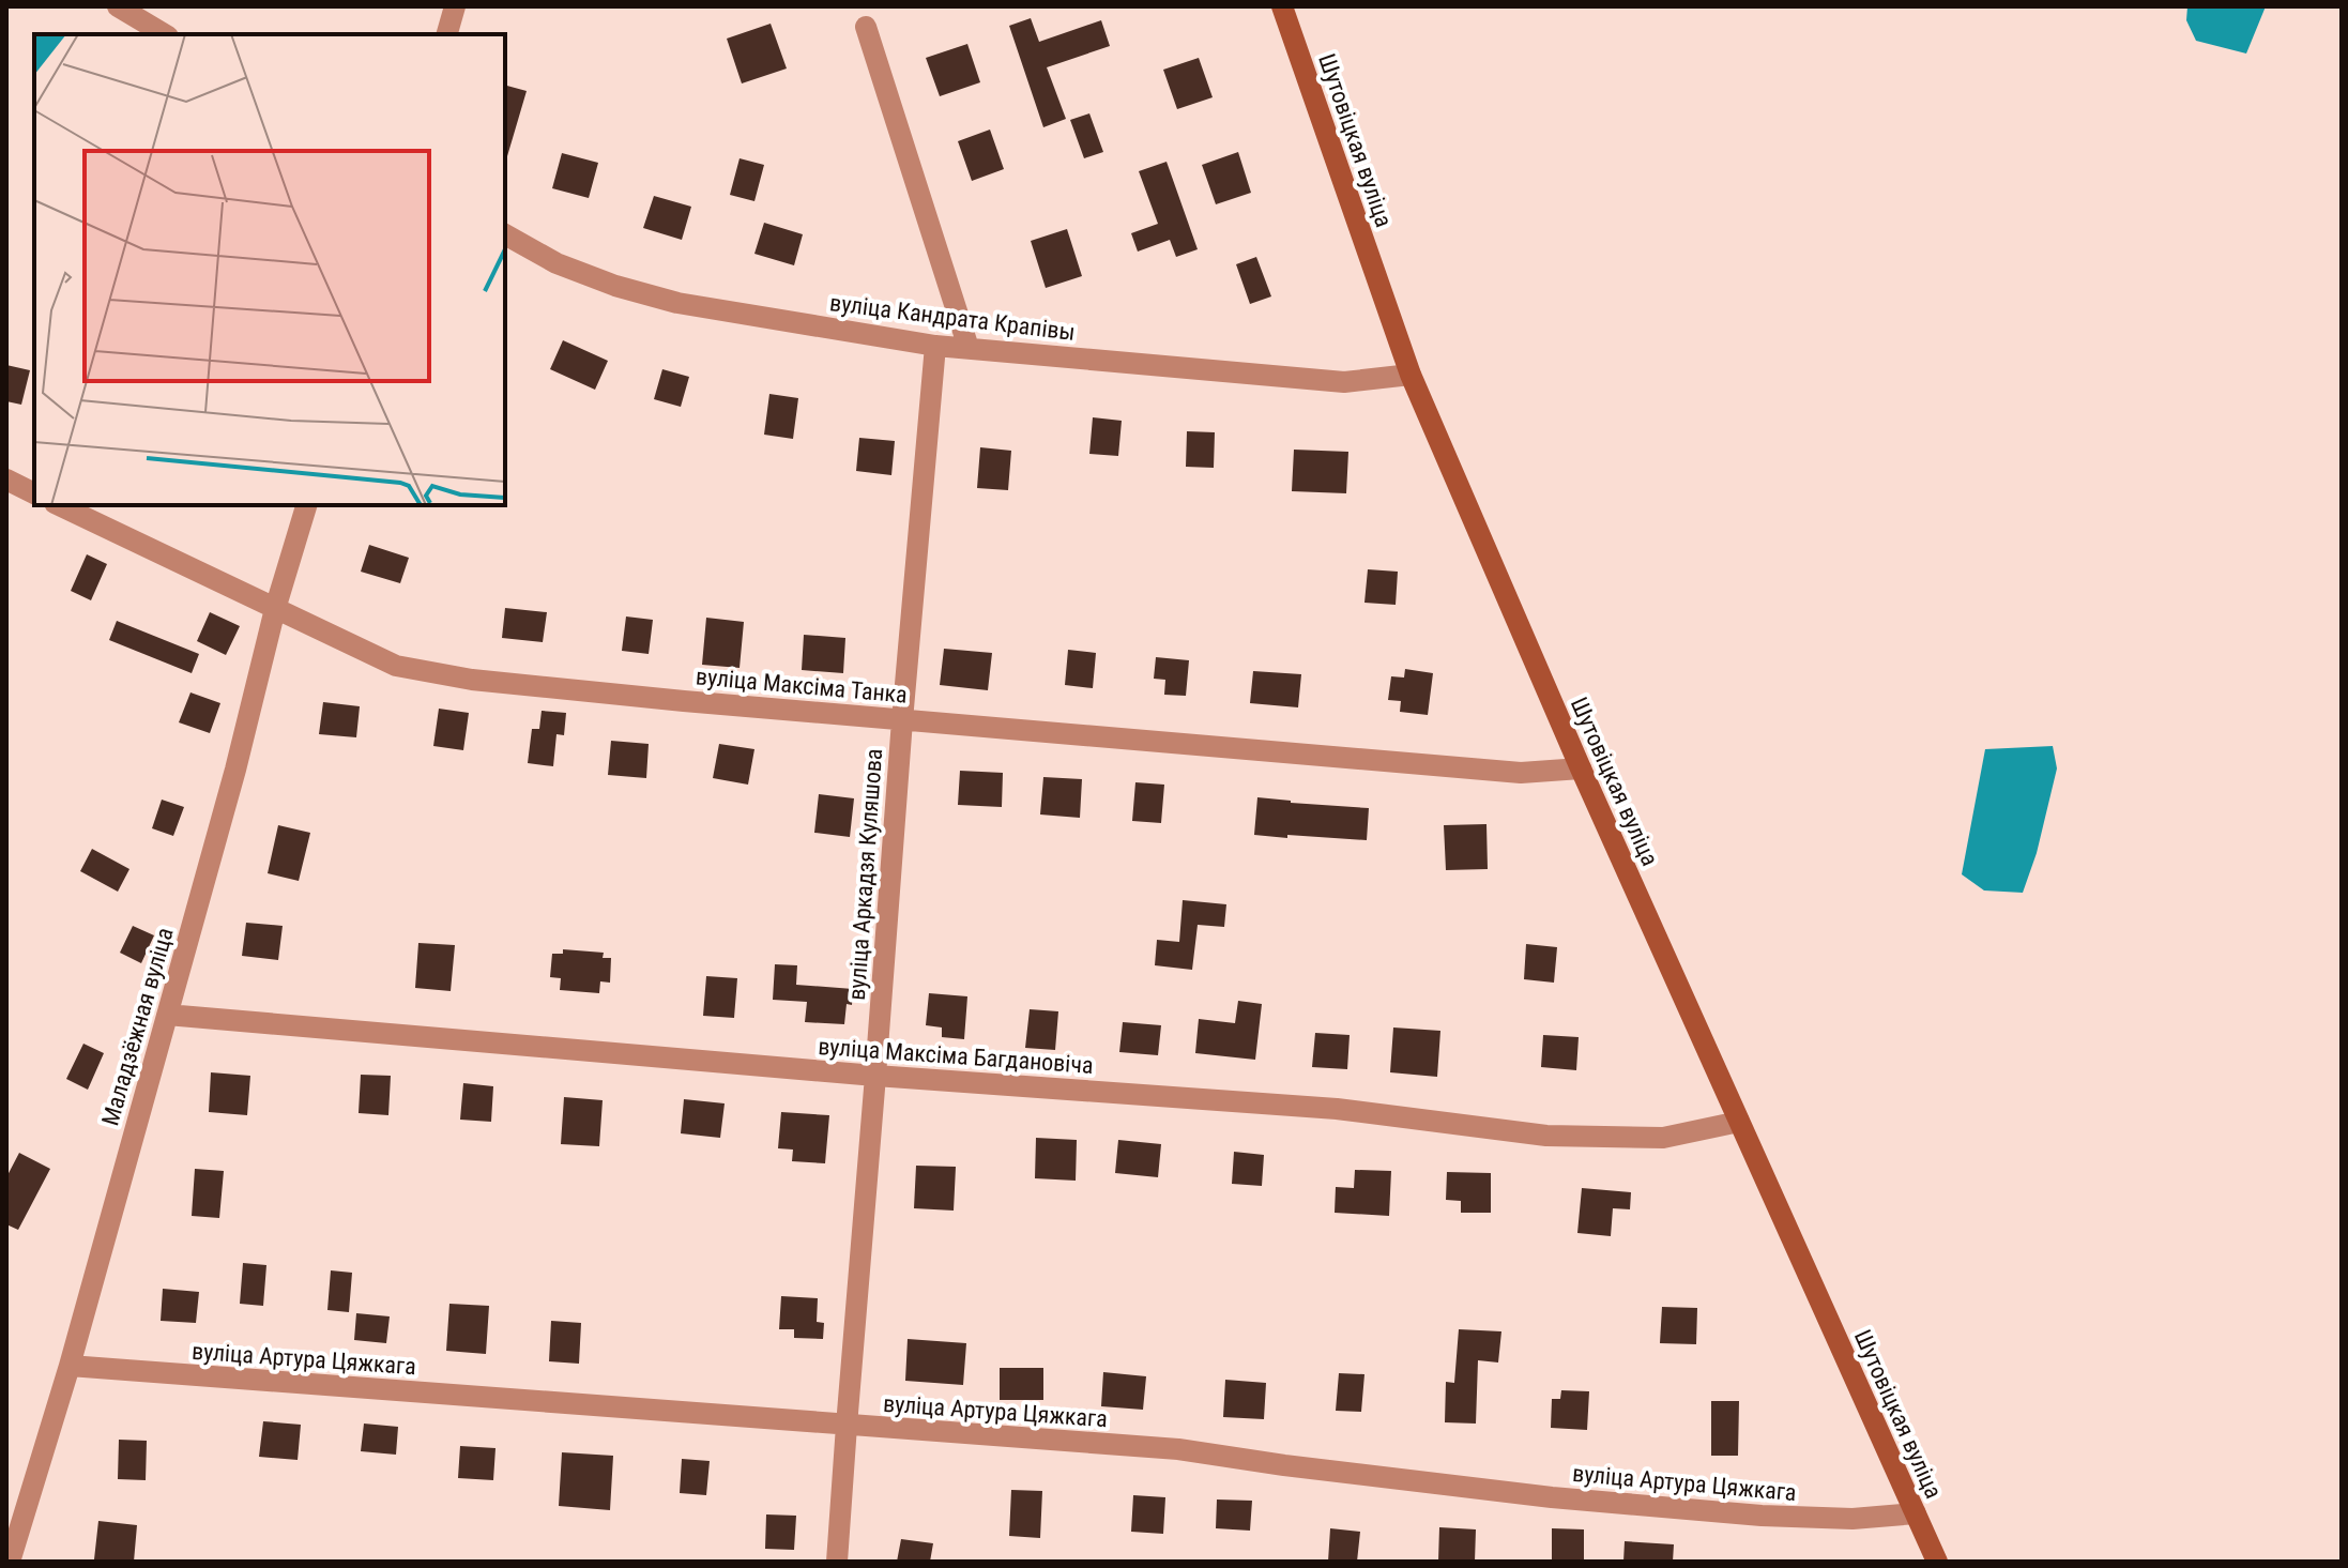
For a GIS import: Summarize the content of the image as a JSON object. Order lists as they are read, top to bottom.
{
  "streets": {
    "main road": ["Шутовіцкая вуліца"],
    "street": [
      "вуліца Кандрата Крапівы",
      "вуліца Максіма Танка",
      "вуліца Аркадзя Куляшова",
      "Маладзёжная вуліца",
      "вуліца Максіма Багдановіча",
      "вуліца Артура Цяжкага"
    ]
  },
  "crossings": [
    ["Шутовіцкая вуліца", "вуліца Кандрата Крапівы"],
    ["Шутовіцкая вуліца", "вуліца Максіма Танка"],
    ["Шутовіцкая вуліца", "вуліца Максіма Багдановіча"],
    ["Шутовіцкая вуліца", "вуліца Артура Цяжкага"],
    ["вуліца Кандрата Крапівы", "вуліца Аркадзя Куляшова"],
    ["вуліца Максіма Танка", "вуліца Аркадзя Куляшова"],
    ["вуліца Максіма Танка", "Маладзёжная вуліца"],
    ["вуліца Аркадзя Куляшова", "вуліца Максіма Багдановіча"],
    ["вуліца Аркадзя Куляшова", "вуліца Артура Цяжкага"],
    ["Маладзёжная вуліца", "вуліца Максіма Багдановіча"],
    ["Маладзёжная вуліца", "вуліца Артура Цяжкага"]
  ]
}
